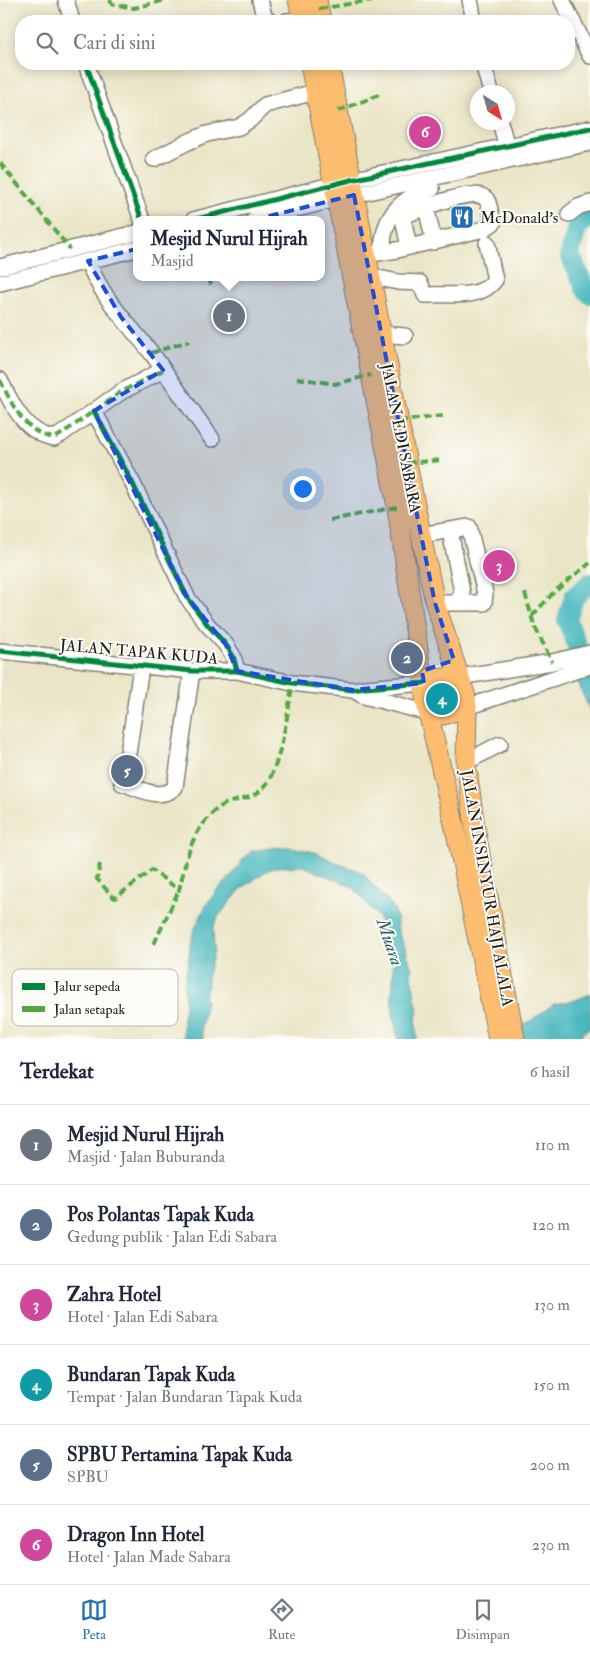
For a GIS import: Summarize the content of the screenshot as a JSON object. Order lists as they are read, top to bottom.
{
  "streets": {
    "main road": ["JALAN EDI SABARA", "JALAN INSINYUR HAJI ALALA"],
    "street": ["JALAN TAPAK KUDA"]
  },
  "crossings": [
    ["JALAN EDI SABARA", "JALAN TAPAK KUDA"],
    ["JALAN EDI SABARA", "JALAN INSINYUR HAJI ALALA"],
    ["JALAN TAPAK KUDA", "JALAN INSINYUR HAJI ALALA"]
  ],
  "water": ["Muara"],
  "places": {
    "restaurant": ["McDonald's"]
  },
  "legend": ["Jalur sepeda", "Jalan setapak"],
  "north": "bottom right",
  "page": {
    "search": "Cari di sini",
    "pins": [
      "6",
      "1",
      "3",
      "2",
      "4",
      "5"
    ],
    "popup": ["Mesjid Nurul Hijrah", "Masjid"],
    "heading": ["Terdekat", "6 hasil"],
    "list": [
      {
        "mark": "1",
        "name": "Mesjid Nurul Hijrah",
        "note": "Masjid · Jalan Buburanda",
        "value": "110 m"
      },
      {
        "mark": "2",
        "name": "Pos Polantas Tapak Kuda",
        "note": "Gedung publik · Jalan Edi Sabara",
        "value": "120 m"
      },
      {
        "mark": "3",
        "name": "Zahra Hotel",
        "note": "Hotel · Jalan Edi Sabara",
        "value": "130 m"
      },
      {
        "mark": "4",
        "name": "Bundaran Tapak Kuda",
        "note": "Tempat · Jalan Bundaran Tapak Kuda",
        "value": "150 m"
      },
      {
        "mark": "5",
        "name": "SPBU Pertamina Tapak Kuda",
        "note": "SPBU",
        "value": "200 m"
      },
      {
        "mark": "6",
        "name": "Dragon Inn Hotel",
        "note": "Hotel · Jalan Made Sabara",
        "value": "230 m"
      }
    ],
    "nav": ["Peta", "Rute", "Disimpan"]
  }
}
